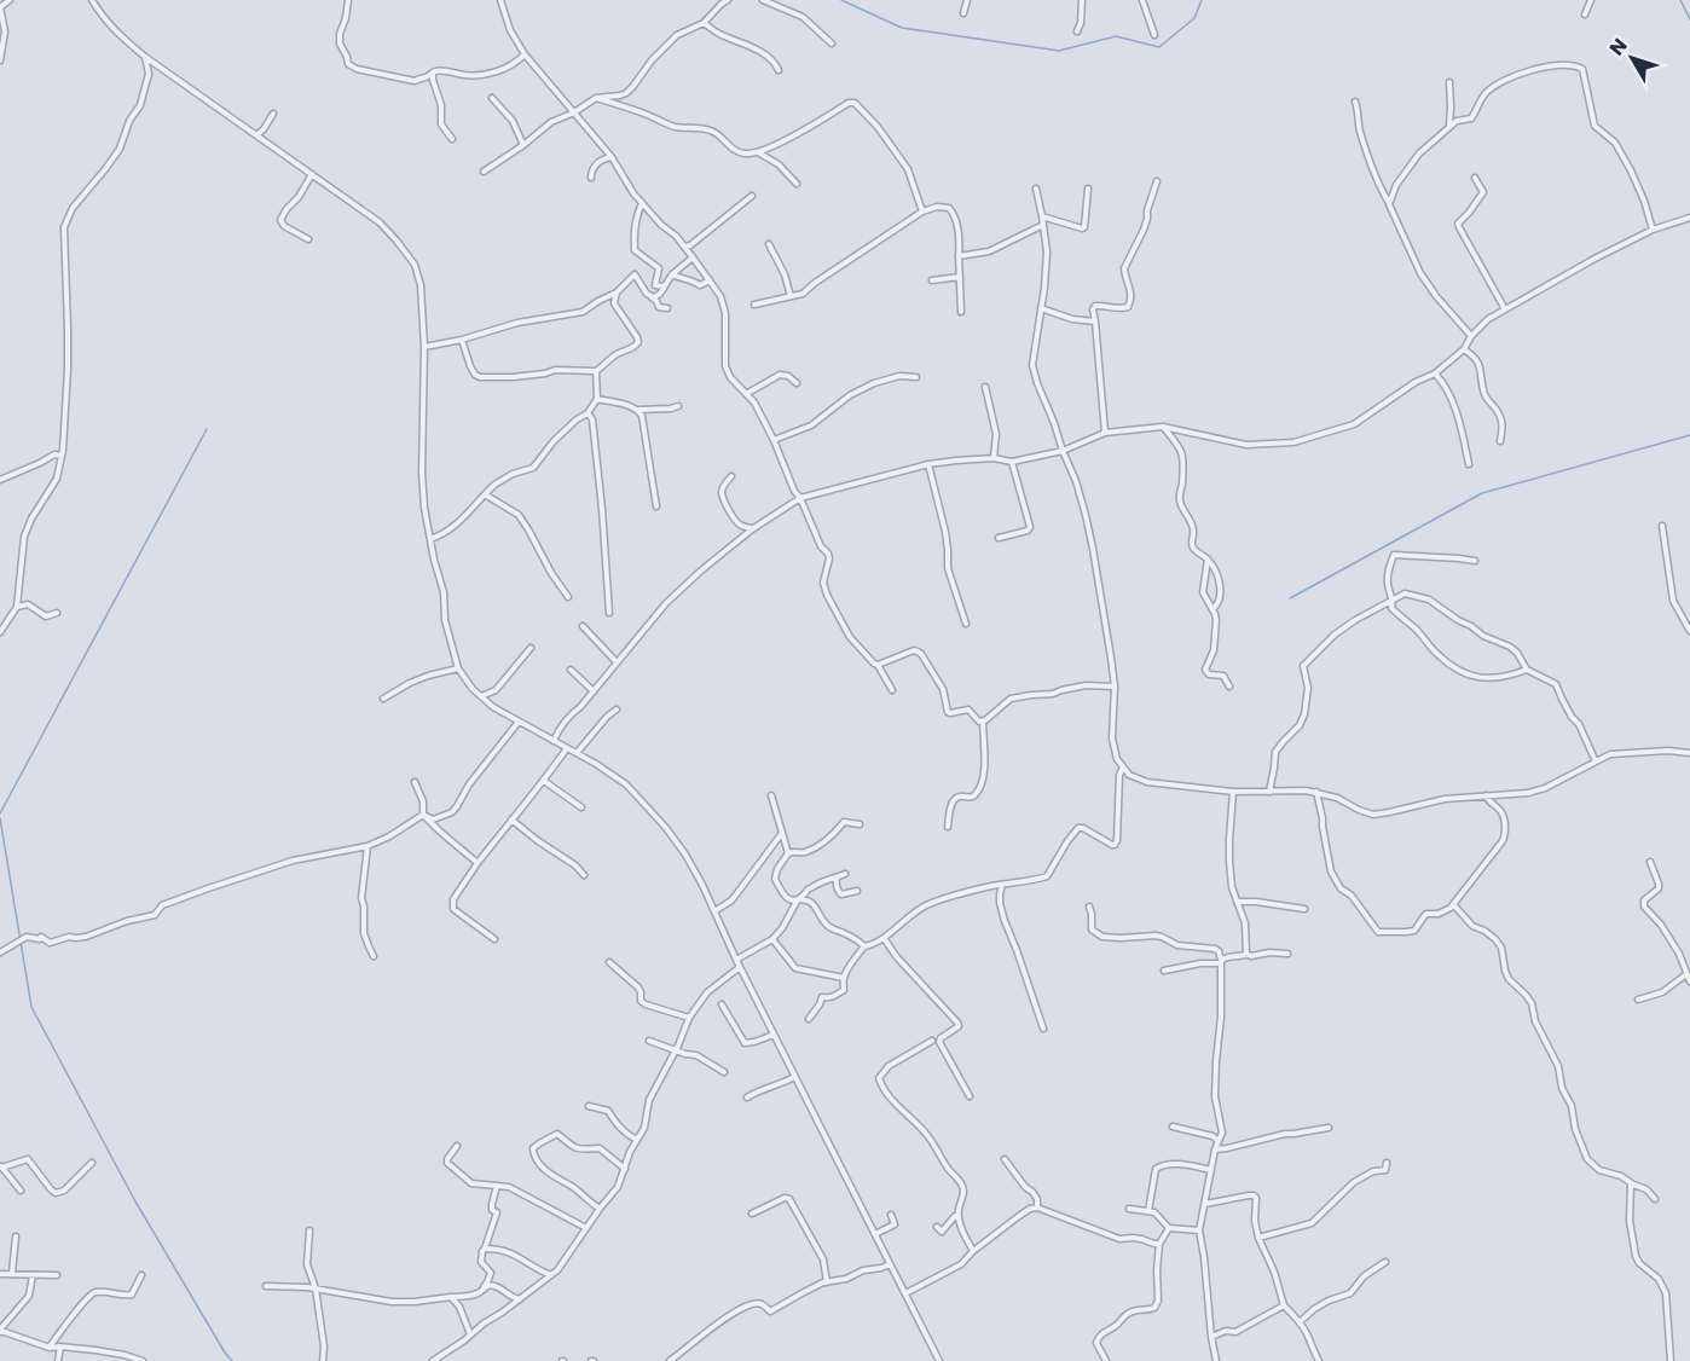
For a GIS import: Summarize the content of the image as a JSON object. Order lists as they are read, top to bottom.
{
  "north": "top left"
}
